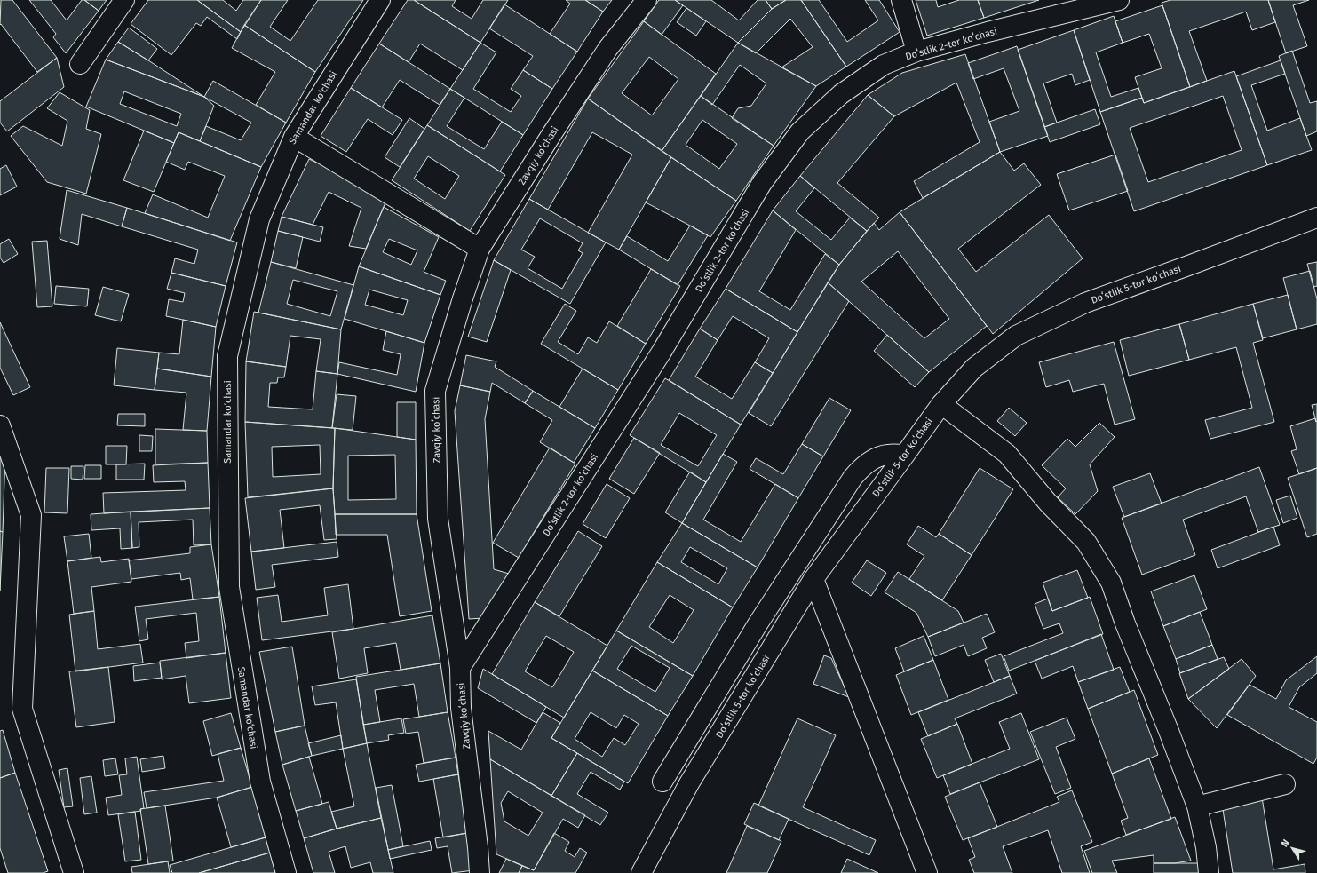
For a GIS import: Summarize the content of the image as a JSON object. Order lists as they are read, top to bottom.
{
  "streets": {
    "street": [
      "Doʻstlik 2-tor koʻchasi",
      "Samandar ko‘chasi",
      "Zavqiy koʻchasi",
      "Doʻstlik 5-tor koʻchasi"
    ]
  },
  "crossings": [
    ["Doʻstlik 2-tor koʻchasi", "Zavqiy koʻchasi"]
  ],
  "north": "top left"
}
